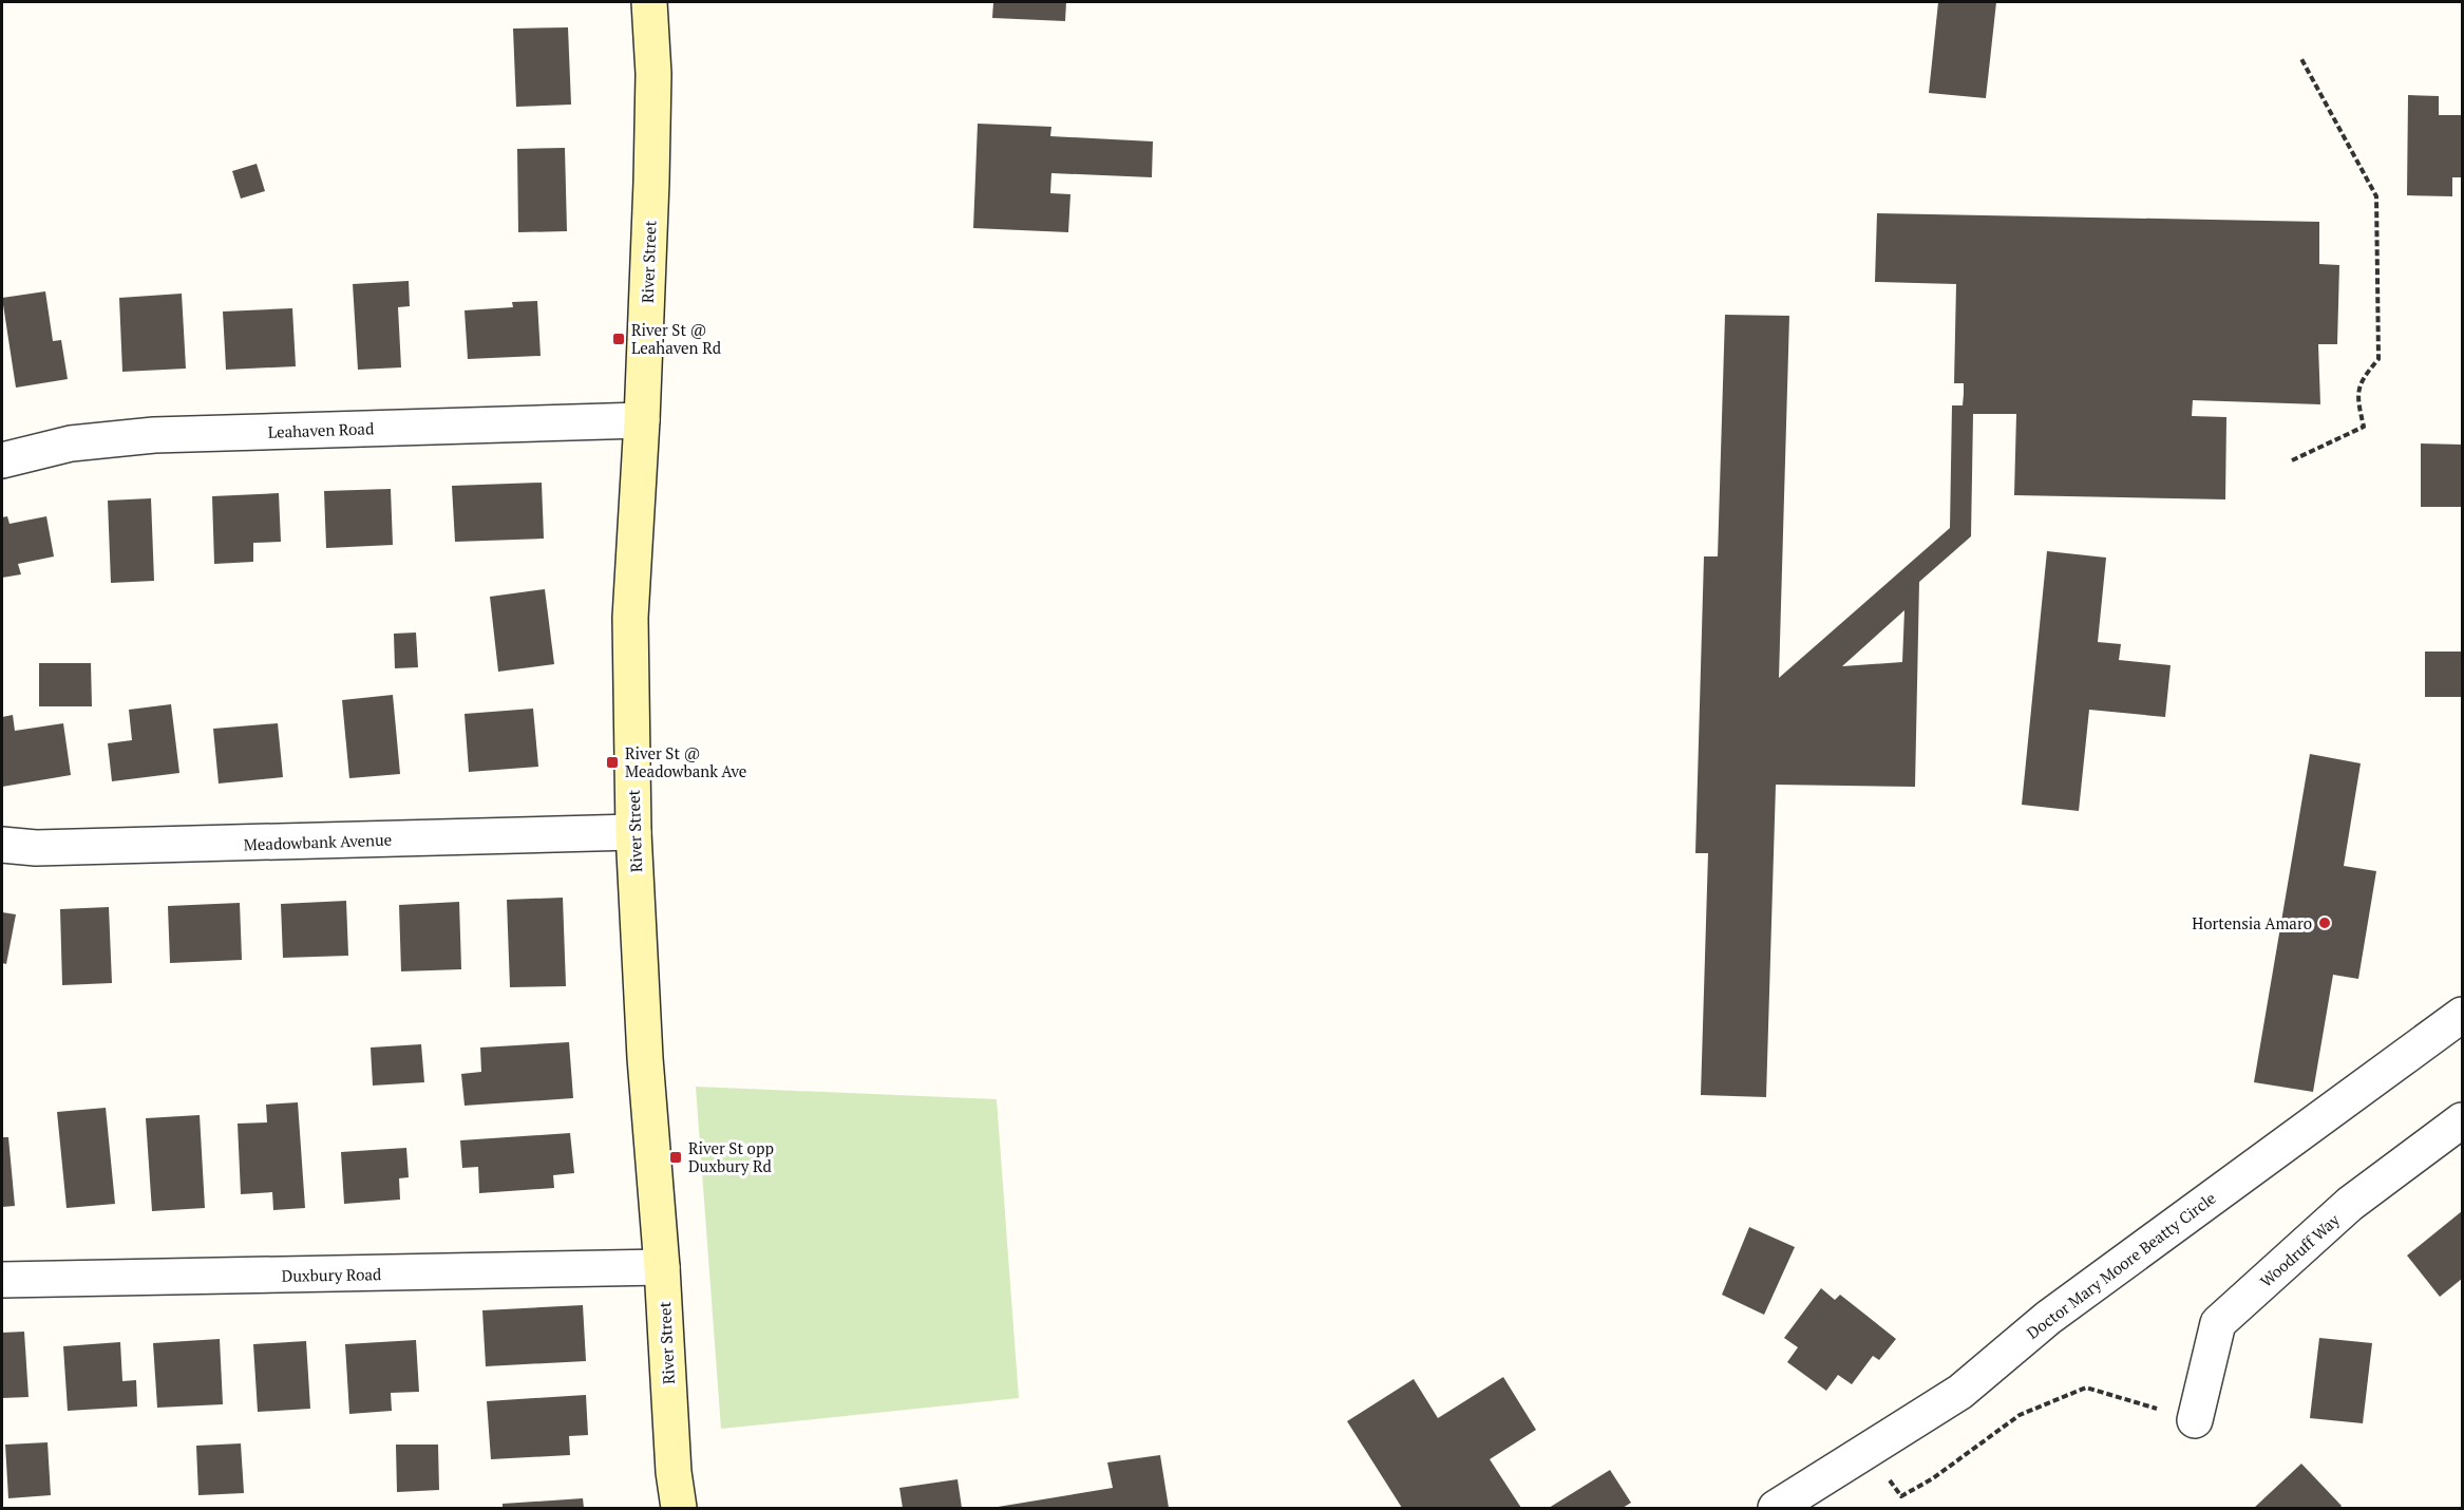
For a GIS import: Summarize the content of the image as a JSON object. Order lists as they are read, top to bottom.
{
  "streets": {
    "main road": ["River Street"],
    "street": [
      "Leahaven Road",
      "Meadowbank Avenue",
      "Woodruff Way",
      "Doctor Mary Moore Beatty Circle",
      "Duxbury Road"
    ]
  },
  "crossings": [
    ["River Street", "Leahaven Road"],
    ["River Street", "Meadowbank Avenue"],
    ["River Street", "Duxbury Road"]
  ],
  "places": {
    "transit": ["River St @ Leahaven Rd", "River St @ Meadowbank Ave", "River St opp Duxbury Rd"],
    "other": ["Hortensia Amaro"]
  }
}
